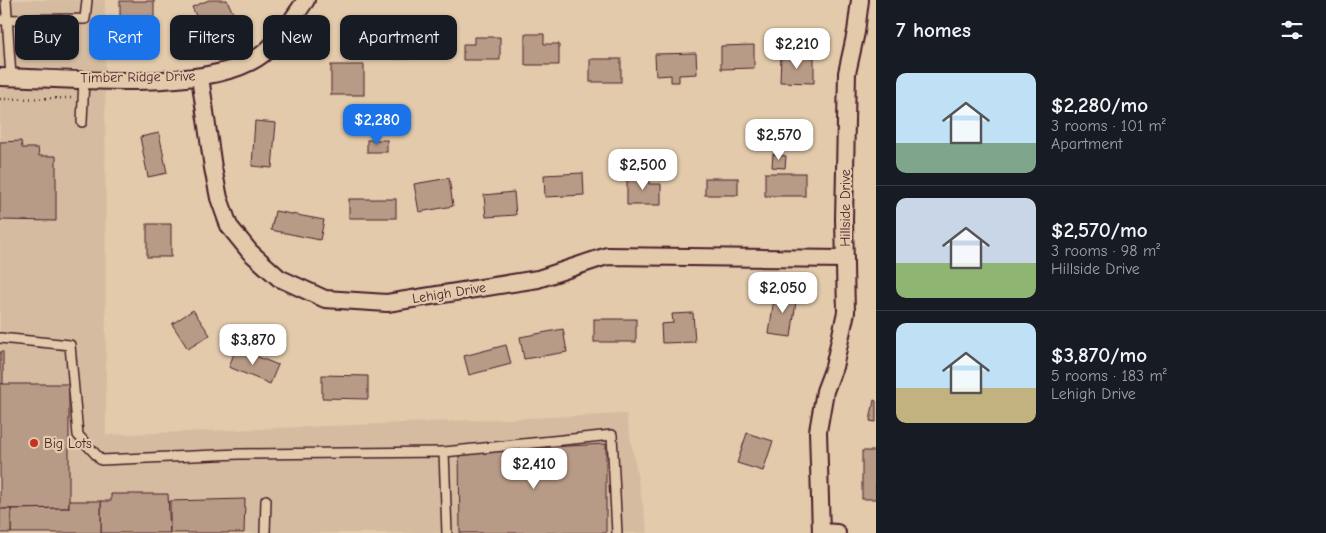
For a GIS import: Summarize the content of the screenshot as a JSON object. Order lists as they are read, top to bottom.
{
  "streets": {
    "street": ["Timber Ridge Drive", "Hillside Drive", "Lehigh Drive"]
  },
  "crossings": [
    ["Timber Ridge Drive", "Lehigh Drive"],
    ["Hillside Drive", "Lehigh Drive"]
  ],
  "places": ["Big Lots"],
  "page": {
    "heading": "7 homes",
    "chip": [
      "Buy",
      "Rent",
      "Filters",
      "New",
      "Apartment"
    ],
    "price": [
      "$2,210",
      "$2,280",
      "$2,570",
      "$2,500",
      "$2,050",
      "$3,870",
      "$2,410"
    ],
    "list": [
      {
        "name": "$2,280/mo",
        "note": "3 rooms · 101 m² · Apartment"
      },
      {
        "name": "$2,570/mo",
        "note": "3 rooms · 98 m² · Hillside Drive"
      },
      {
        "name": "$3,870/mo",
        "note": "5 rooms · 183 m² · Lehigh Drive"
      }
    ]
  }
}
